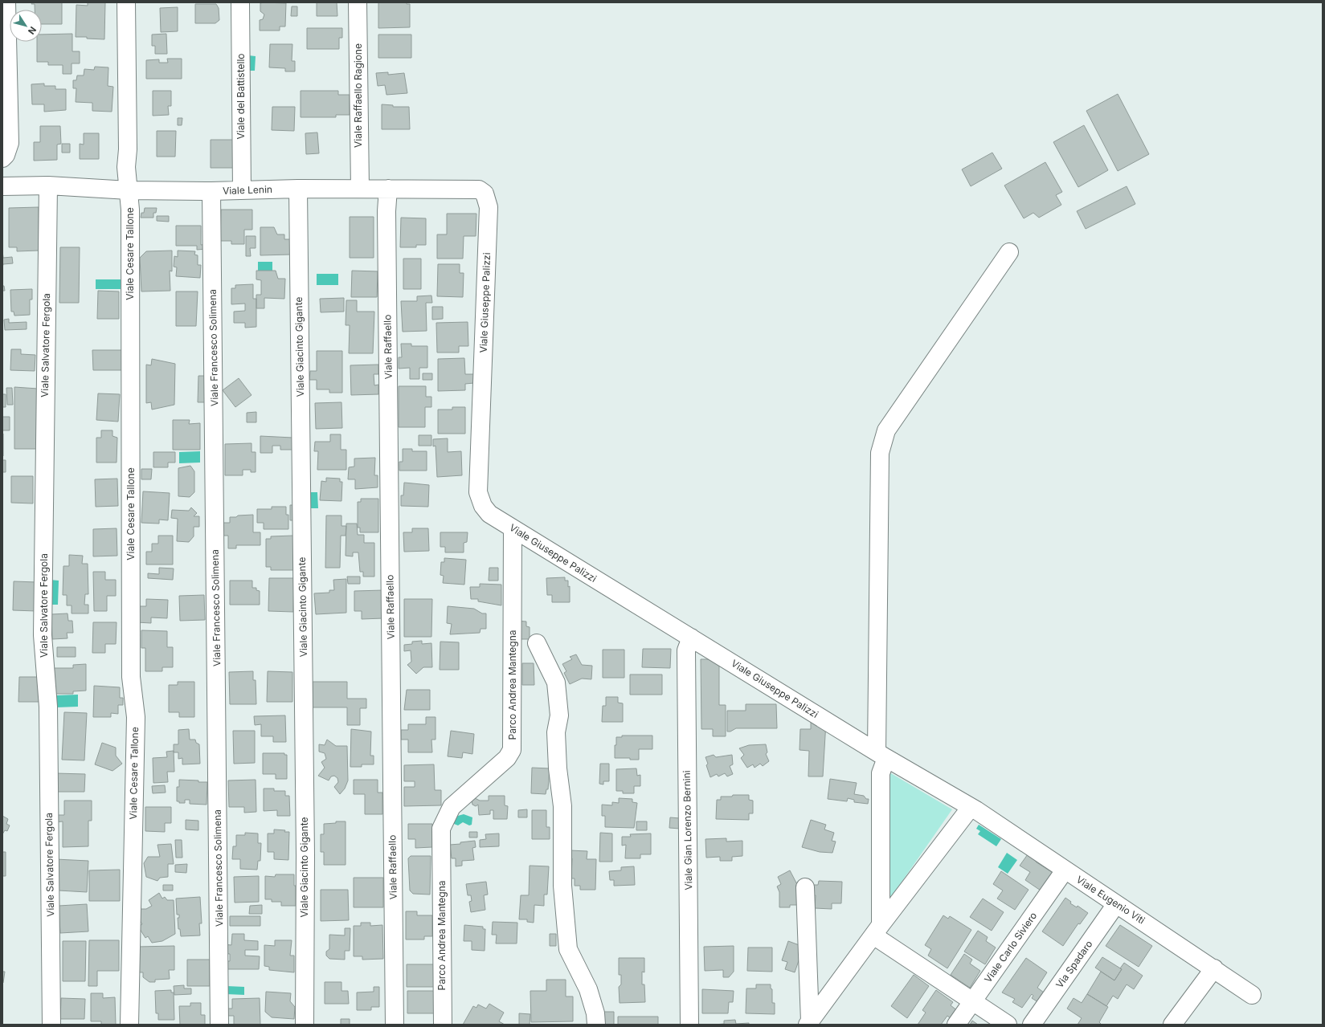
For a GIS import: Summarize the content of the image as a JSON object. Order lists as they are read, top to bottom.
{
  "streets": {
    "street": [
      "Viale Raffaello Ragione",
      "Viale del Battistello",
      "Viale Lenin",
      "Viale Cesare Tallone",
      "Viale Giuseppe Palizzi",
      "Viale Salvatore Fergola",
      "Viale Giacinto Gigante",
      "Viale Raffaello",
      "Viale Francesco Solimena",
      "Parco Andrea Mantegna",
      "Viale Gian Lorenzo Bernini",
      "Viale Eugenio Viti",
      "Viale Carlo Siviero",
      "Via Spadaro"
    ]
  },
  "crossings": [
    ["Viale Raffaello Ragione", "Viale Lenin"],
    ["Viale del Battistello", "Viale Lenin"],
    ["Viale Lenin", "Viale Cesare Tallone"],
    ["Viale Lenin", "Viale Giuseppe Palizzi"],
    ["Viale Lenin", "Viale Salvatore Fergola"],
    ["Viale Lenin", "Viale Giacinto Gigante"],
    ["Viale Lenin", "Viale Raffaello"],
    ["Viale Lenin", "Viale Francesco Solimena"],
    ["Viale Giuseppe Palizzi", "Parco Andrea Mantegna"],
    ["Viale Giuseppe Palizzi", "Viale Gian Lorenzo Bernini"],
    ["Viale Giuseppe Palizzi", "Viale Eugenio Viti"],
    ["Viale Eugenio Viti", "Viale Carlo Siviero"],
    ["Viale Eugenio Viti", "Via Spadaro"]
  ],
  "north": "bottom right"
}
